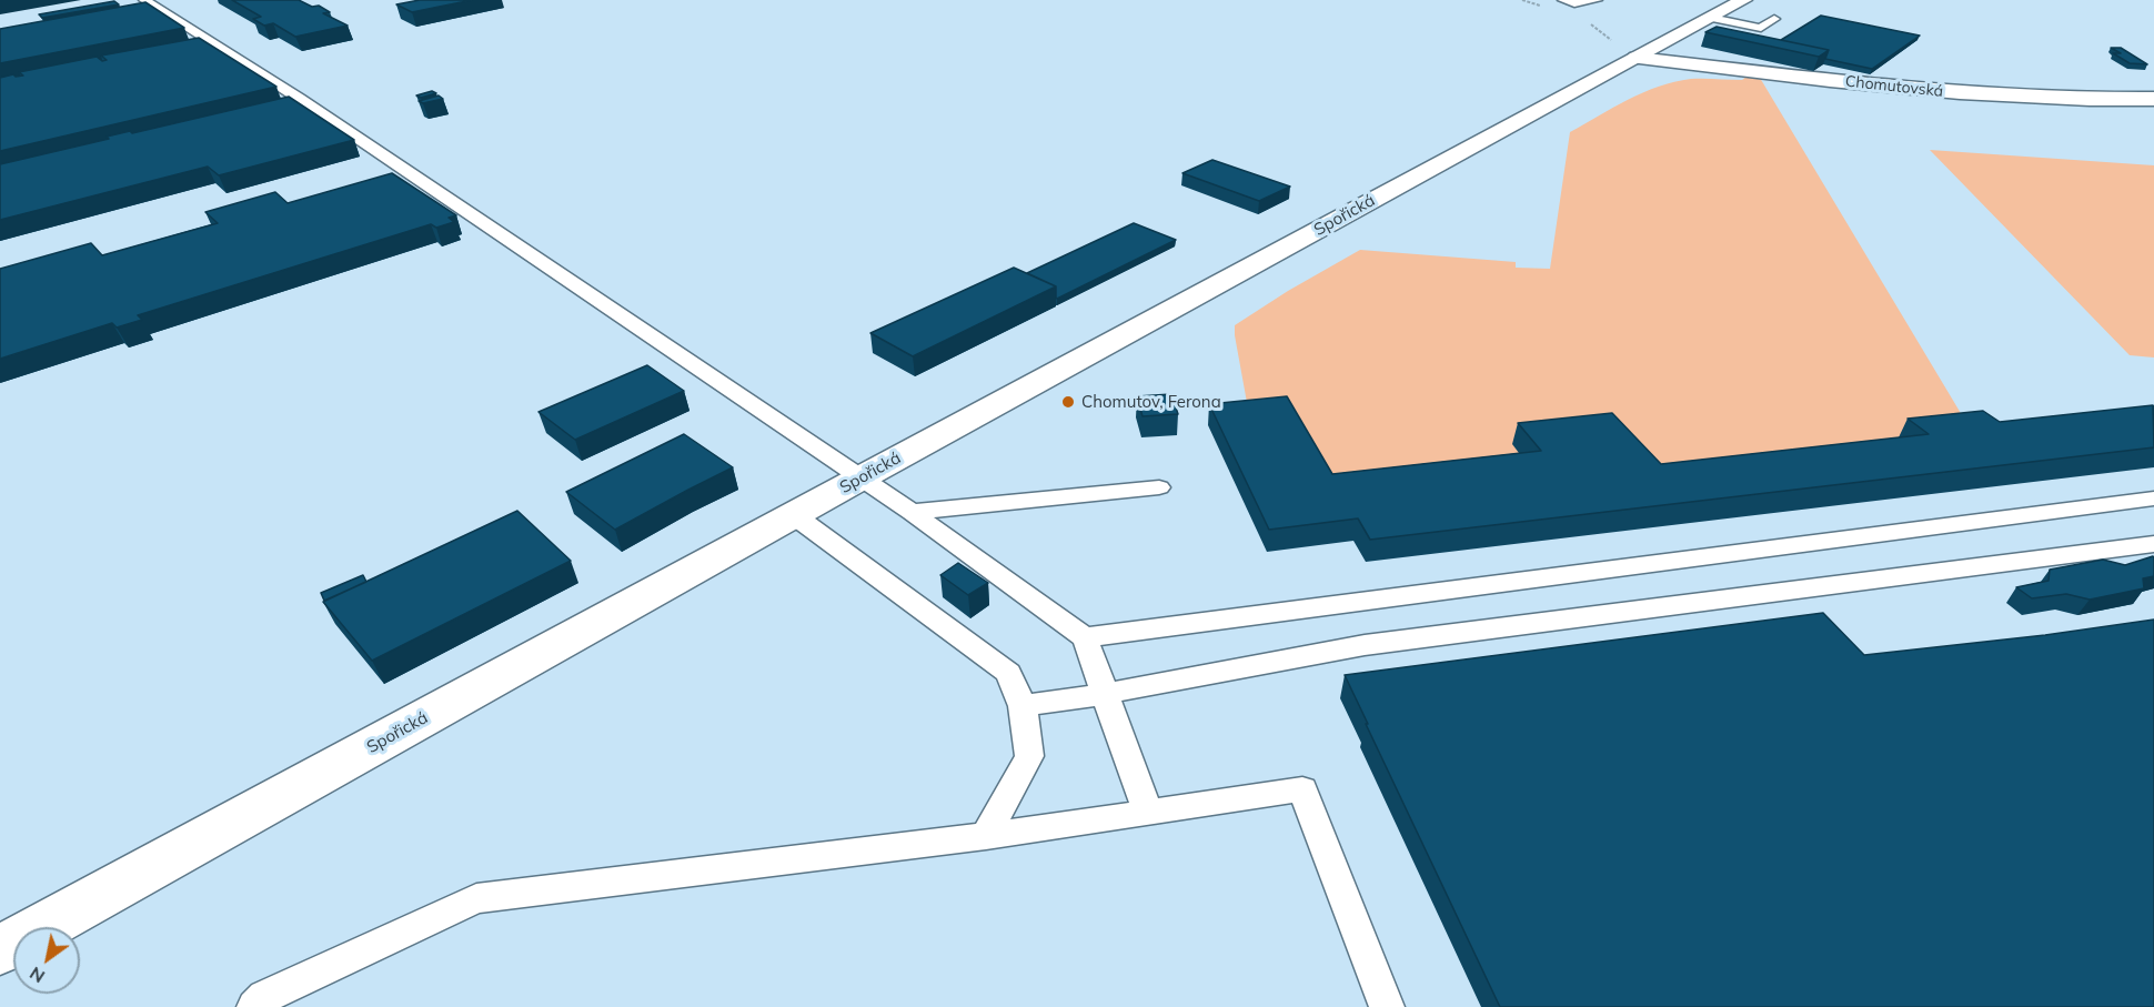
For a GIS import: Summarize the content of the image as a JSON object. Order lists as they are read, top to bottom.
{
  "streets": {
    "street": ["Chomutovská", "Spořická"]
  },
  "crossings": [
    ["Chomutovská", "Spořická"]
  ],
  "places": ["Chomutov, Ferona"],
  "north": "bottom left"
}
